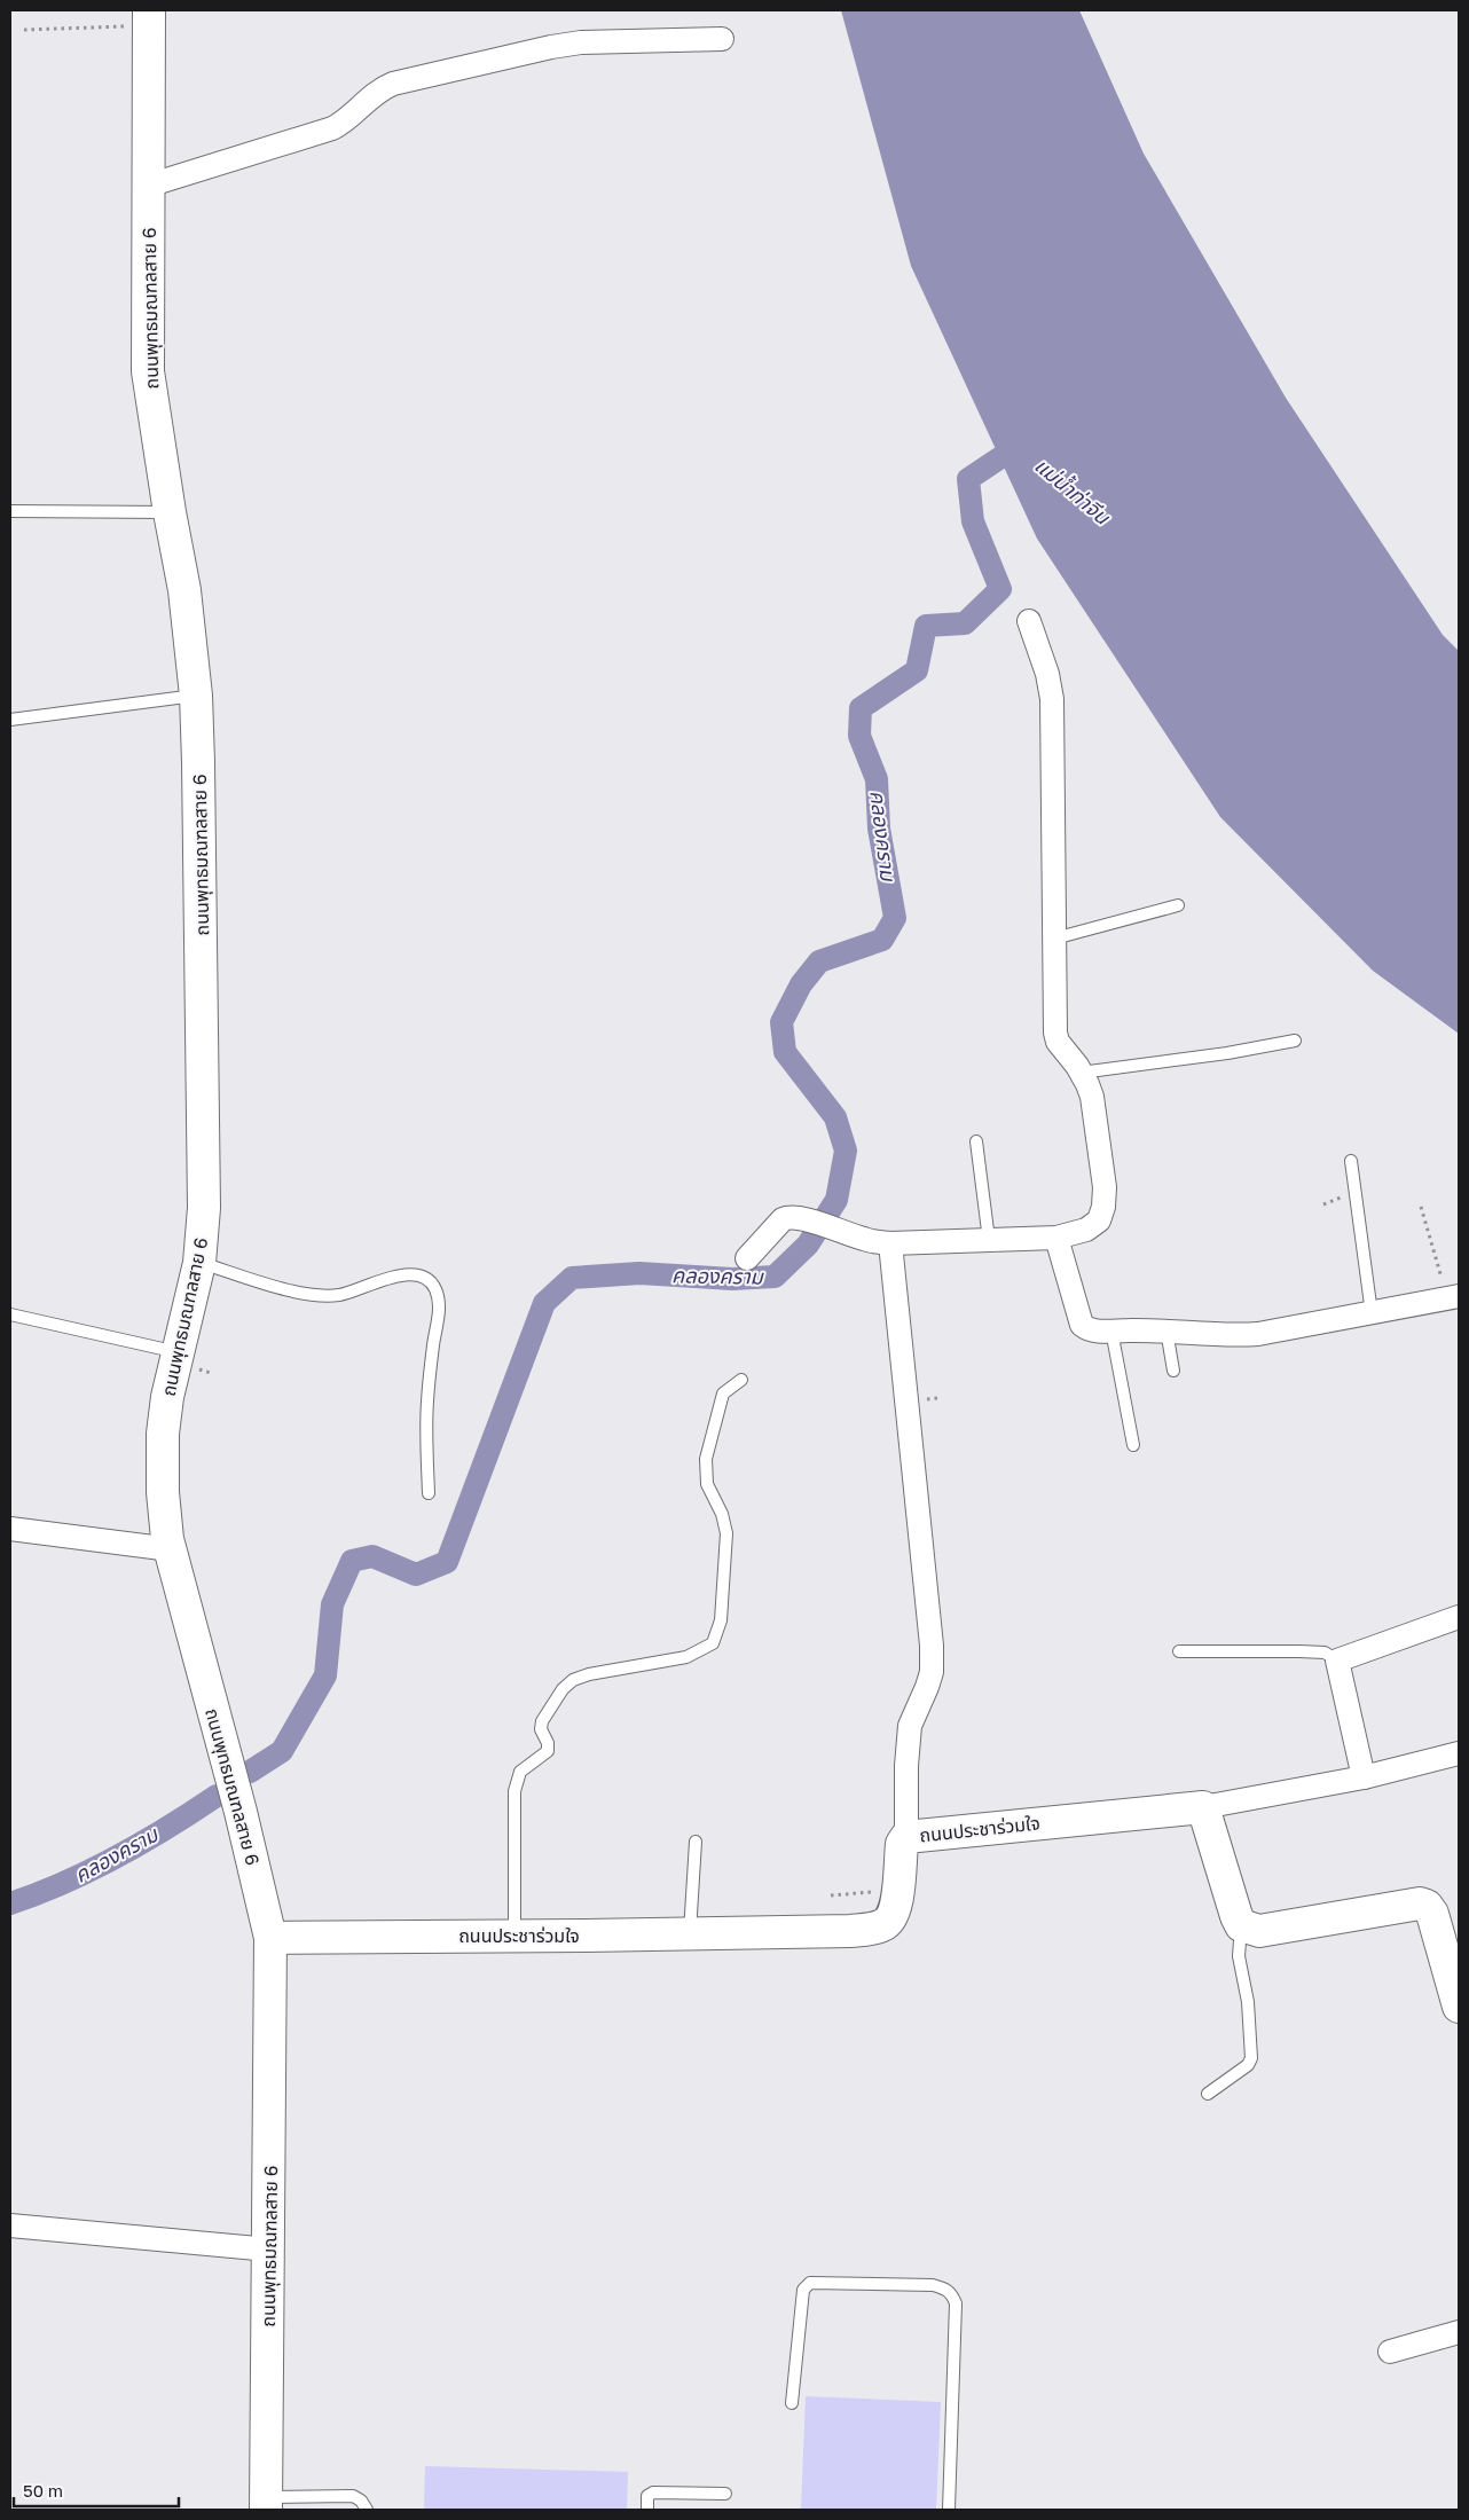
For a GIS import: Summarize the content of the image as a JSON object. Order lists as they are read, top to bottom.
{
  "streets": {
    "main road": ["ถนนพุทธมณฑลสาย 6", "ถนนประชาร่วมใจ"]
  },
  "crossings": [
    ["ถนนพุทธมณฑลสาย 6", "ถนนประชาร่วมใจ"]
  ],
  "water": ["แม่น้ำท่าจีน", "คลองคราม"],
  "scale_bar": "50 m"
}
